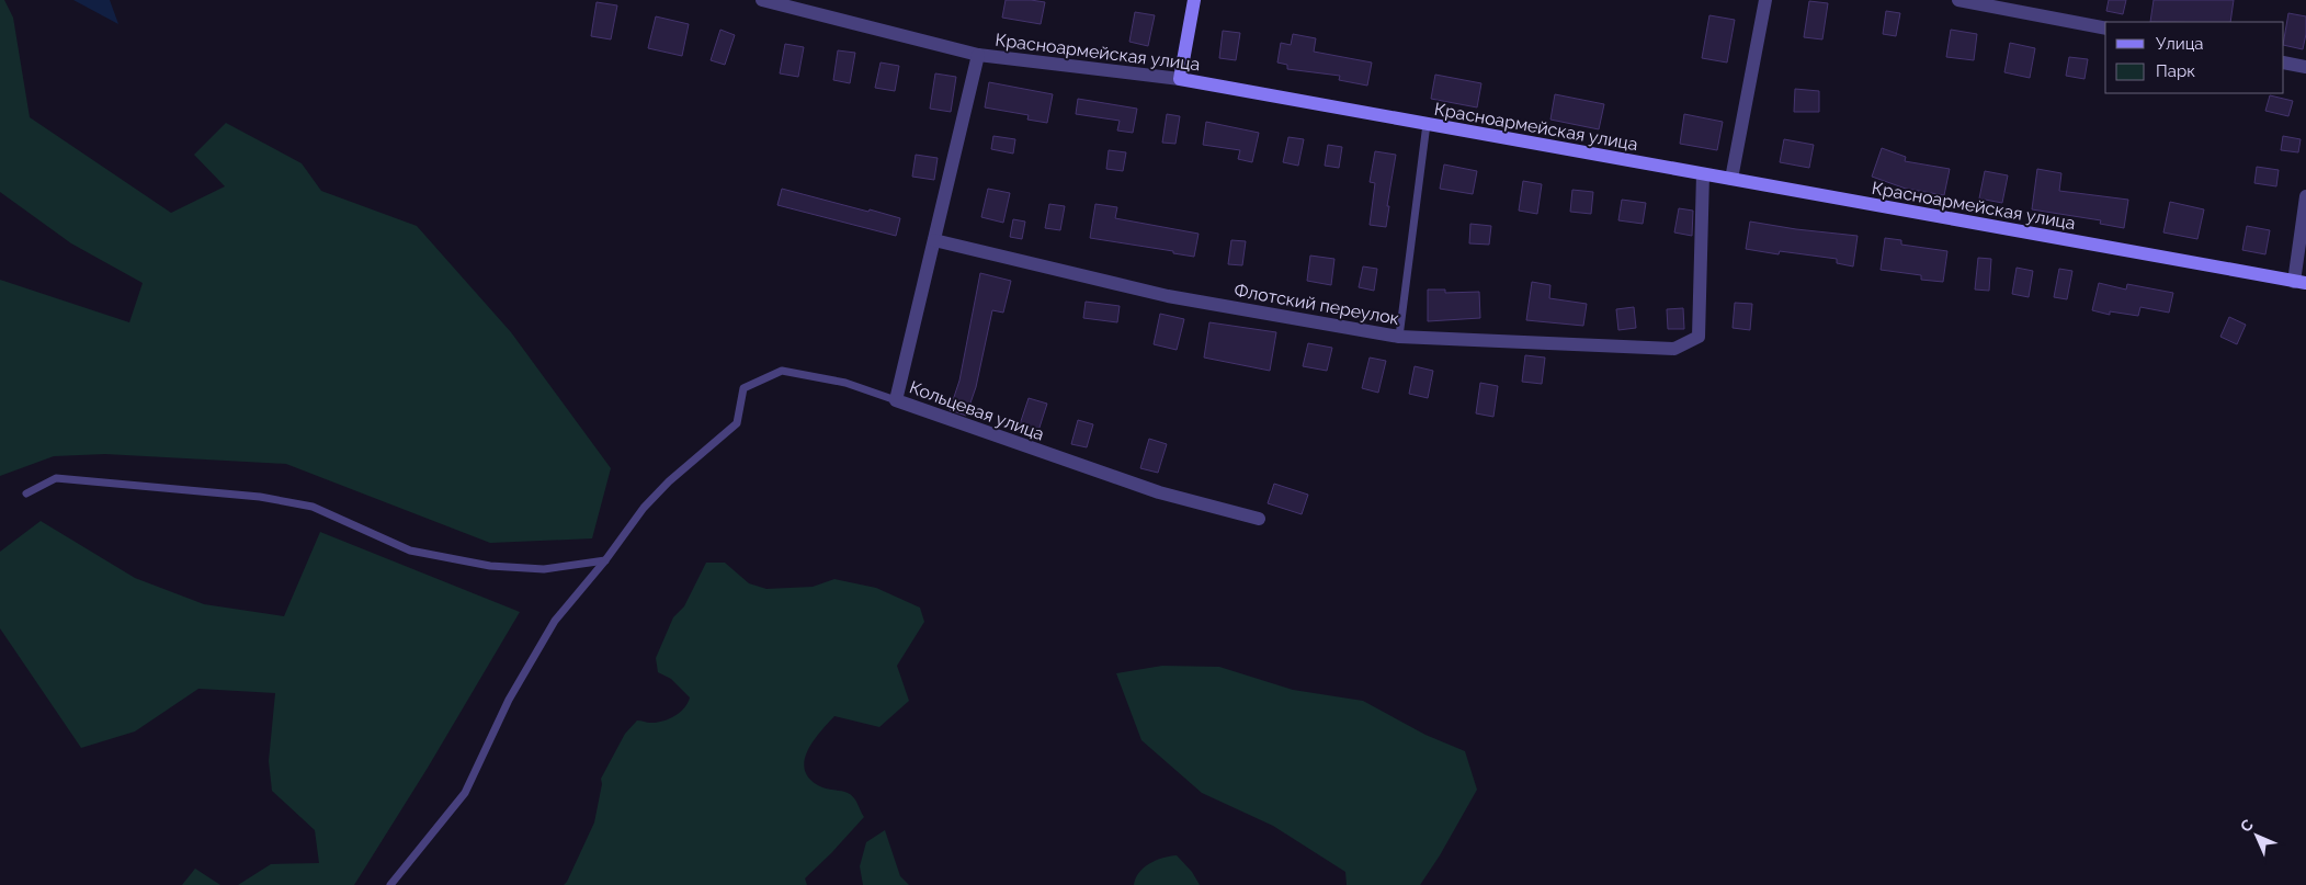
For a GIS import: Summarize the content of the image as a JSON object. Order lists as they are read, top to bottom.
{
  "streets": {
    "street": ["Красноармейская улица", "Флотский переулок", "Кольцевая улица"]
  },
  "crossings": [
    ["Красноармейская улица", "Флотский переулок"],
    ["Красноармейская улица", "Кольцевая улица"],
    ["Флотский переулок", "Кольцевая улица"]
  ],
  "legend": ["Улица", "Парк"],
  "north": "top left"
}
